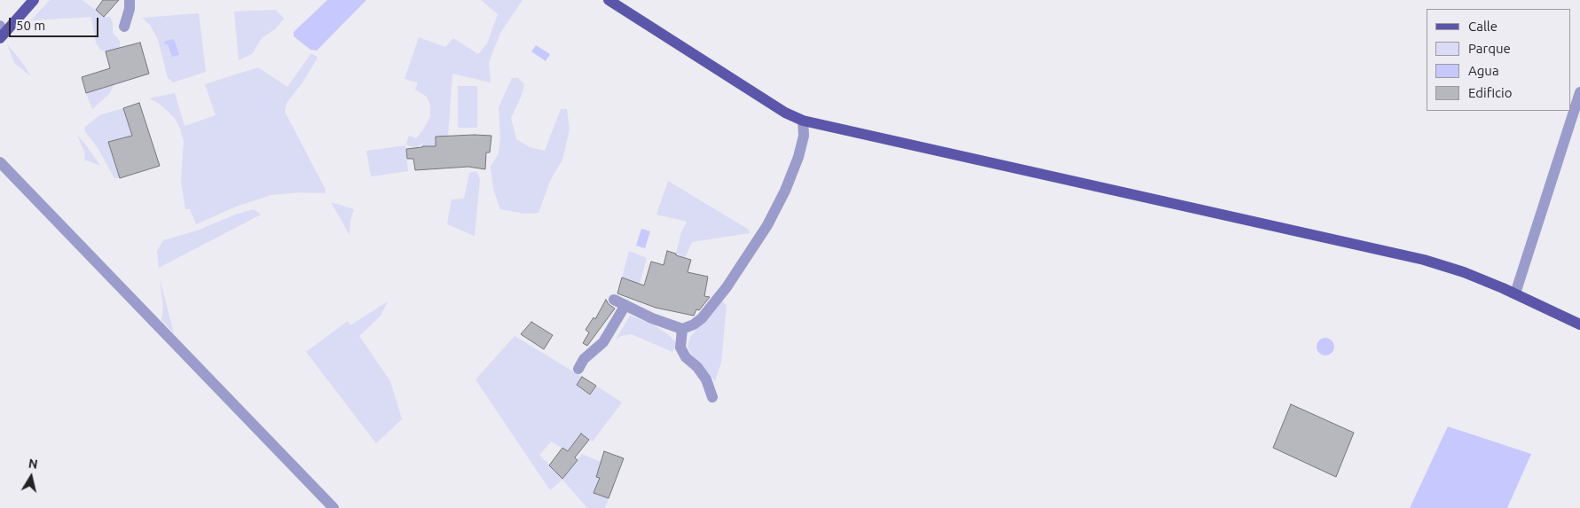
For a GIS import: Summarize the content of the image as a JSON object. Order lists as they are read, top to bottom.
{
  "legend": [
    "Calle",
    "Parque",
    "Agua",
    "Edificio"
  ],
  "scale_bar": "50 m",
  "north": "top"
}
